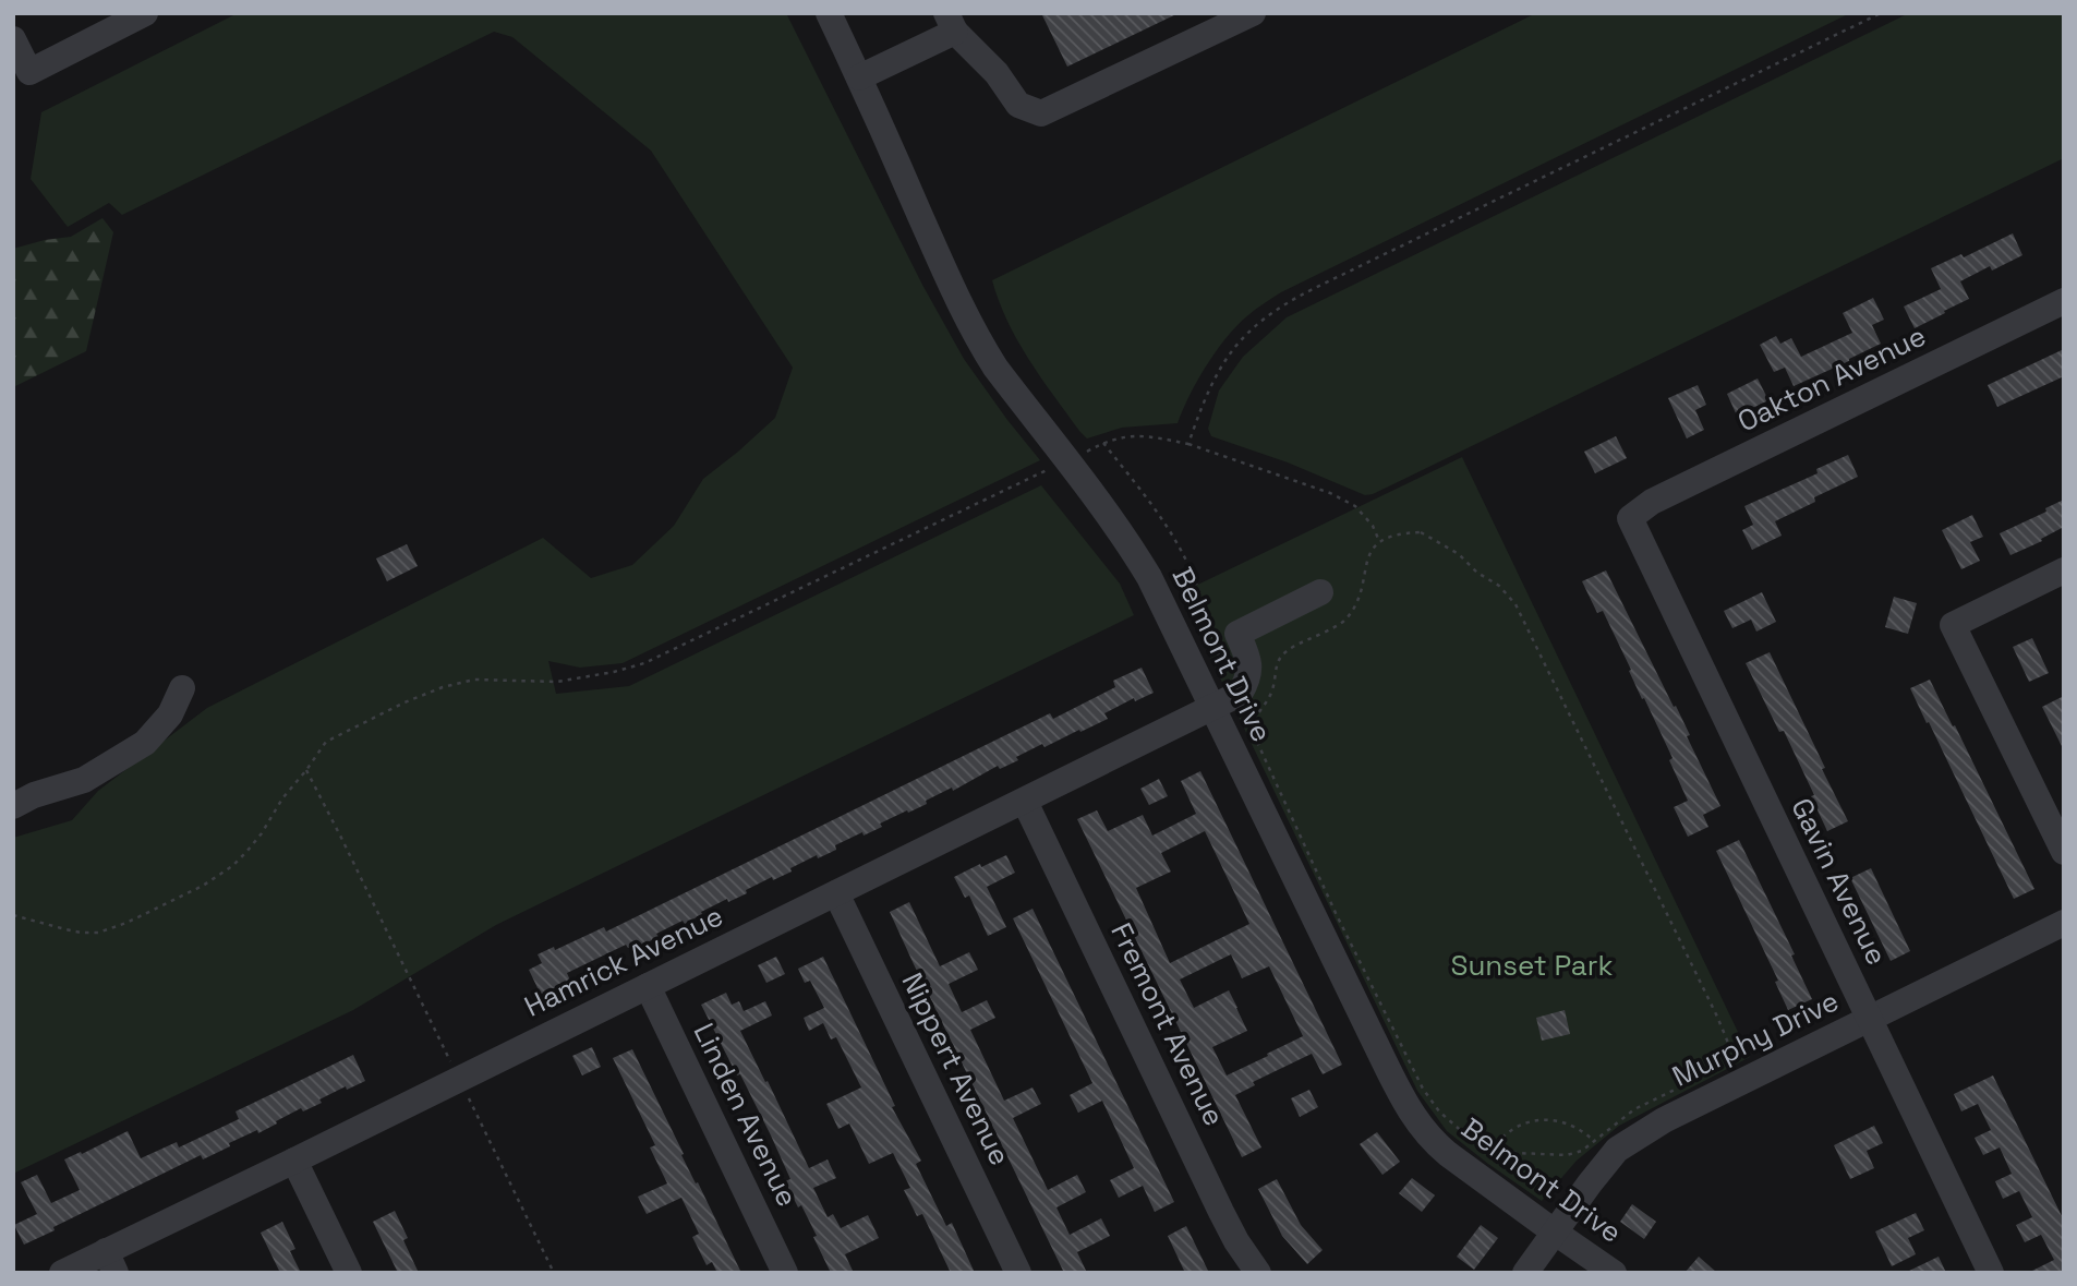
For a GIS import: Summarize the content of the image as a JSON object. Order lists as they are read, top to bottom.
{
  "streets": {
    "street": [
      "Oakton Avenue",
      "Belmont Drive",
      "Gavin Avenue",
      "Hamrick Avenue",
      "Fremont Avenue",
      "Murphy Drive",
      "Nippert Avenue",
      "Linden Avenue"
    ]
  },
  "crossings": [
    ["Oakton Avenue", "Gavin Avenue"],
    ["Belmont Drive", "Hamrick Avenue"],
    ["Belmont Drive", "Murphy Drive"],
    ["Gavin Avenue", "Murphy Drive"],
    ["Hamrick Avenue", "Fremont Avenue"],
    ["Hamrick Avenue", "Nippert Avenue"],
    ["Hamrick Avenue", "Linden Avenue"]
  ],
  "parks": ["Sunset Park"]
}
